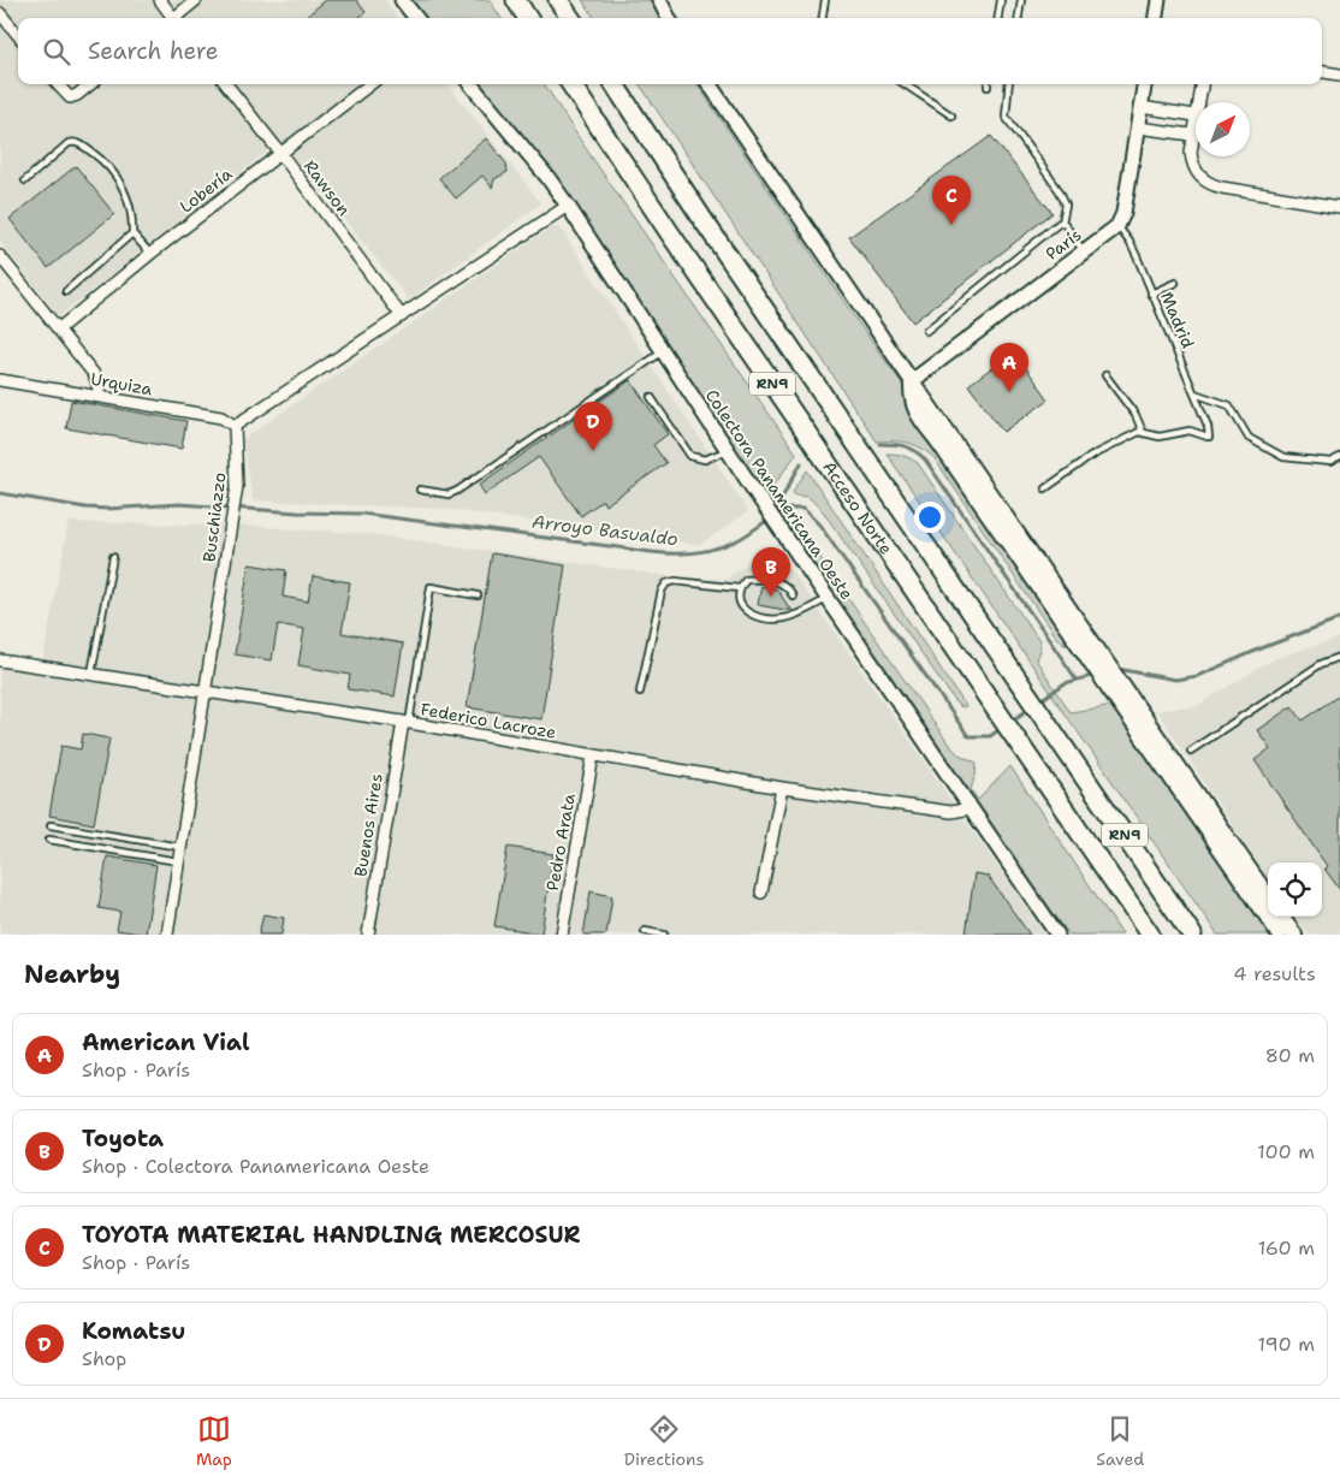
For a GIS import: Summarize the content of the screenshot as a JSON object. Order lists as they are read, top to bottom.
{
  "streets": {
    "highway": ["RN9", "Acceso Norte"],
    "street": [
      "Rawson",
      "Lobería",
      "París",
      "Urquiza",
      "Colectora Panamericana Oeste",
      "Buschiazzo",
      "Federico Lacroze",
      "Buenos Aires",
      "Pedro Arata"
    ],
    "lane": ["Madrid"]
  },
  "crossings": [
    ["Rawson", "Lobería"],
    ["París", "Madrid"],
    ["Urquiza", "Buschiazzo"],
    ["Colectora Panamericana Oeste", "Federico Lacroze"],
    ["Buschiazzo", "Federico Lacroze"],
    ["Federico Lacroze", "Buenos Aires"],
    ["Federico Lacroze", "Pedro Arata"]
  ],
  "water": ["Arroyo Basualdo"],
  "north": "top right",
  "page": {
    "search": "Search here",
    "pins": [
      "C",
      "A",
      "D",
      "B"
    ],
    "heading": ["Nearby", "4 results"],
    "list": [
      {
        "mark": "A",
        "name": "American Vial",
        "note": "Shop · París",
        "value": "80 m"
      },
      {
        "mark": "B",
        "name": "Toyota",
        "note": "Shop · Colectora Panamericana Oeste",
        "value": "100 m"
      },
      {
        "mark": "C",
        "name": "TOYOTA MATERIAL HANDLING MERCOSUR",
        "note": "Shop · París",
        "value": "160 m"
      },
      {
        "mark": "D",
        "name": "Komatsu",
        "note": "Shop",
        "value": "190 m"
      }
    ],
    "nav": ["Map", "Directions", "Saved"]
  }
}
